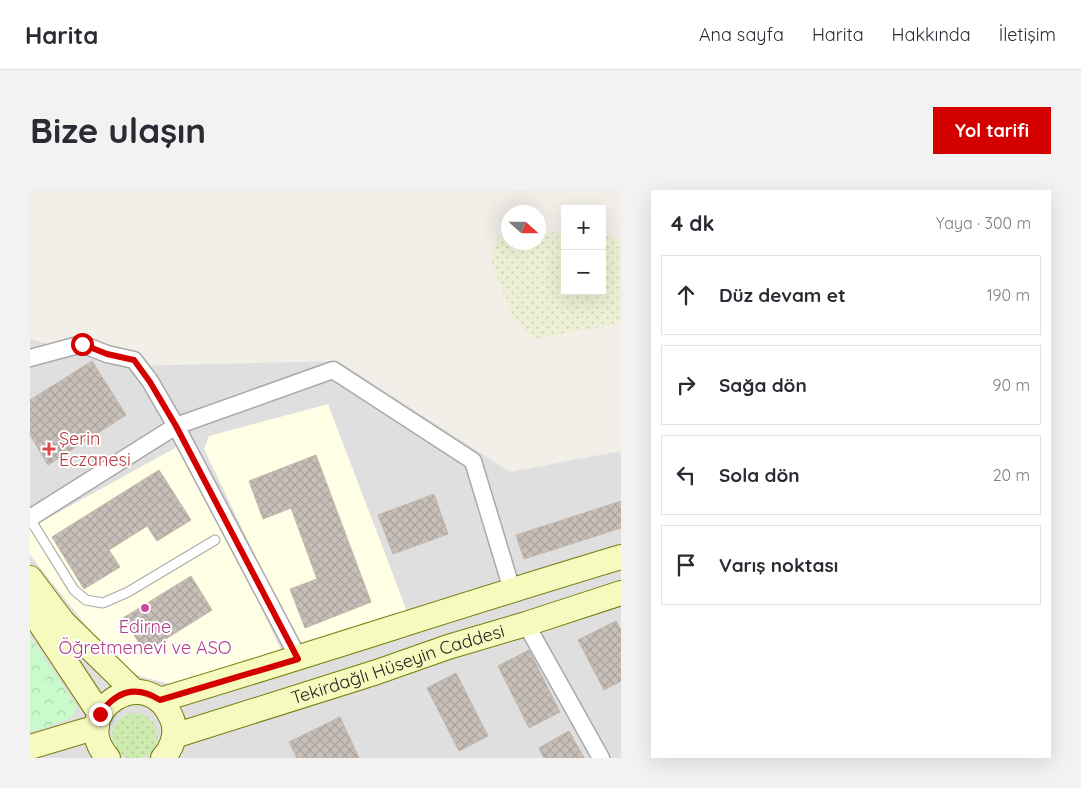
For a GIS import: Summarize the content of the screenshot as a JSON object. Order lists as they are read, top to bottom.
{
  "streets": {
    "main road": ["Tekirdağlı Hüseyin Caddesi"]
  },
  "places": {
    "health": ["Şerin Eczanesi"],
    "other": ["Edirne Öğretmenevi ve ASO"]
  },
  "north": "right",
  "page": {
    "header": "Harita",
    "nav": [
      "Ana sayfa",
      "Harita",
      "Hakkında",
      "İletişim"
    ],
    "buttons": "Yol tarifi",
    "title": "Bize ulaşın",
    "heading": ["4 dk", "Yaya · 300 m"],
    "map_buttons": ["+", "−"],
    "list": [
      ["Düz devam et", "190 m"],
      ["Sağa dön", "90 m"],
      ["Sola dön", "20 m"],
      "Varış noktası"
    ]
  }
}
